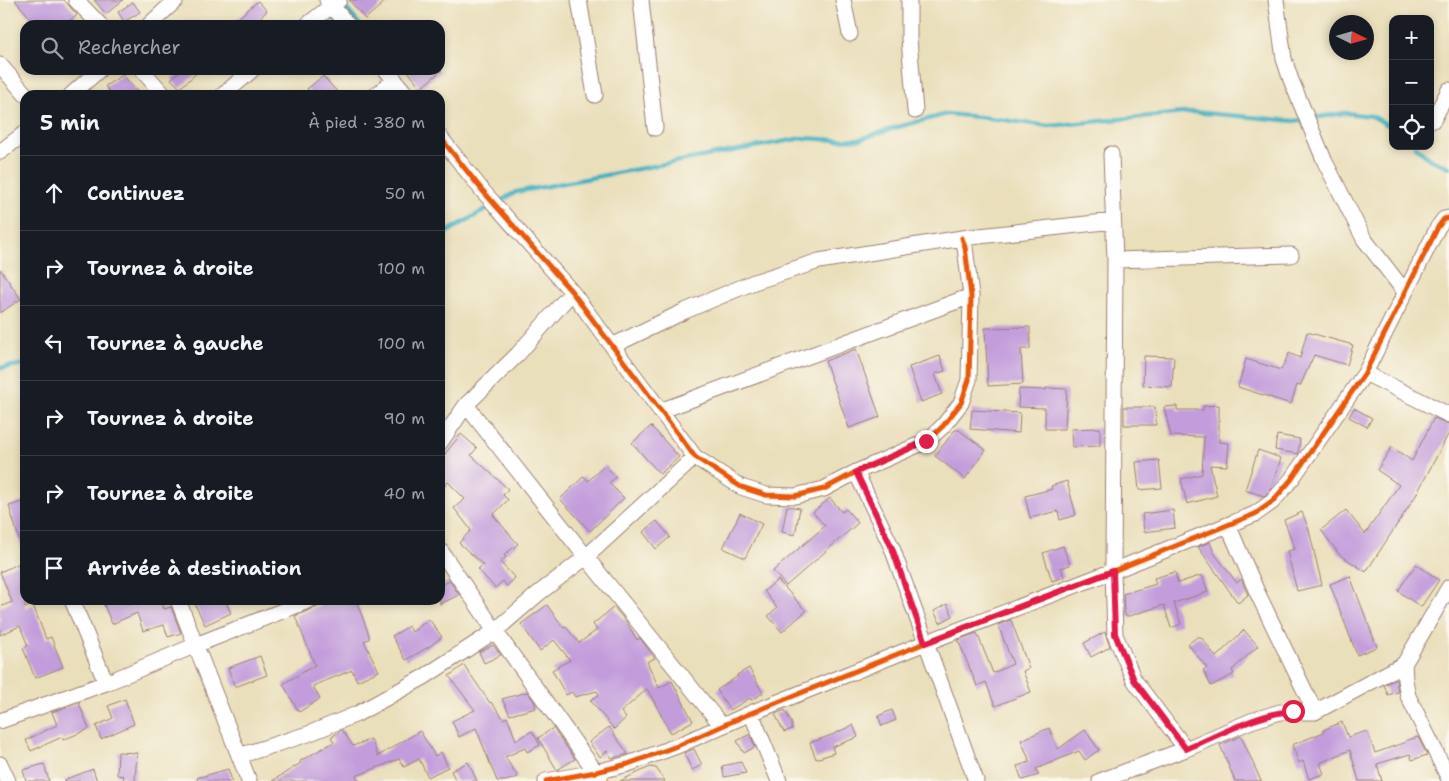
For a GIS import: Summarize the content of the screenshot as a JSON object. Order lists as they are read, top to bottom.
{
  "north": "right",
  "page": {
    "map_buttons": ["+", "−"],
    "search": "Rechercher",
    "heading": ["5 min", "À pied · 380 m"],
    "list": [
      ["Continuez", "50 m"],
      ["Tournez à droite", "100 m"],
      ["Tournez à gauche", "100 m"],
      ["Tournez à droite", "90 m"],
      ["Tournez à droite", "40 m"],
      "Arrivée à destination"
    ]
  }
}
